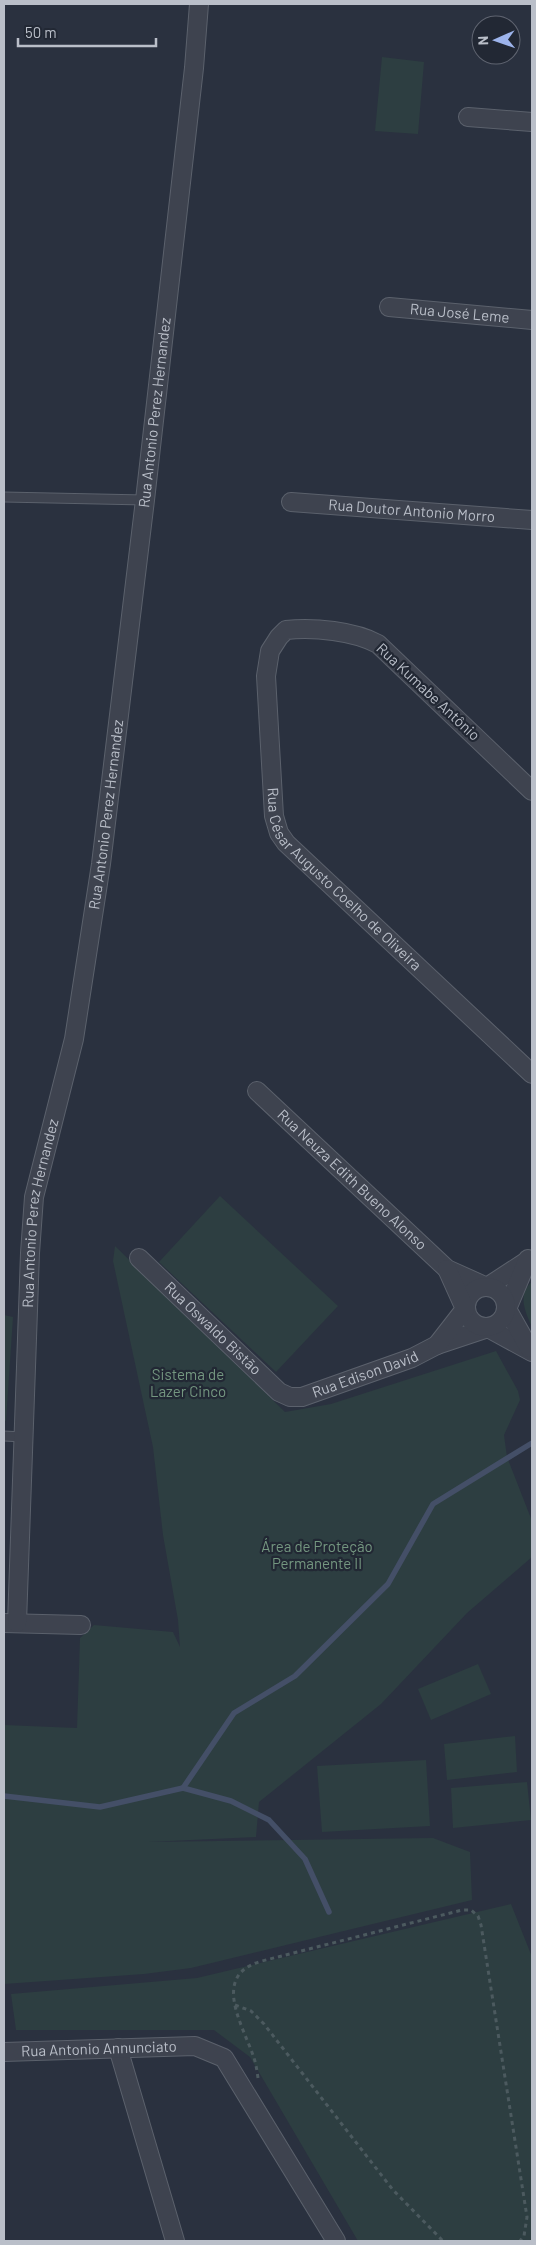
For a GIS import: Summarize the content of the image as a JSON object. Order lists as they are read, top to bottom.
{
  "streets": {
    "street": [
      "Rua José Leme",
      "Rua Antonio Perez Hernandez",
      "Rua Doutor Antonio Morro",
      "Rua Kumabe Antônio",
      "Rua César Augusto Coelho de Oliveira",
      "Rua Neuza Edith Bueno Alonso",
      "Rua Oswaldo Bistão",
      "Rua Edison David",
      "Rua Antonio Annunciato"
    ]
  },
  "crossings": [
    ["Rua Kumabe Antônio", "Rua César Augusto Coelho de Oliveira"],
    ["Rua Neuza Edith Bueno Alonso", "Rua Edison David"],
    ["Rua Oswaldo Bistão", "Rua Edison David"]
  ],
  "parks": ["Sistema de Lazer Cinco", "Área de Proteção Permanente II"],
  "scale_bar": "50 m",
  "north": "left"
}
